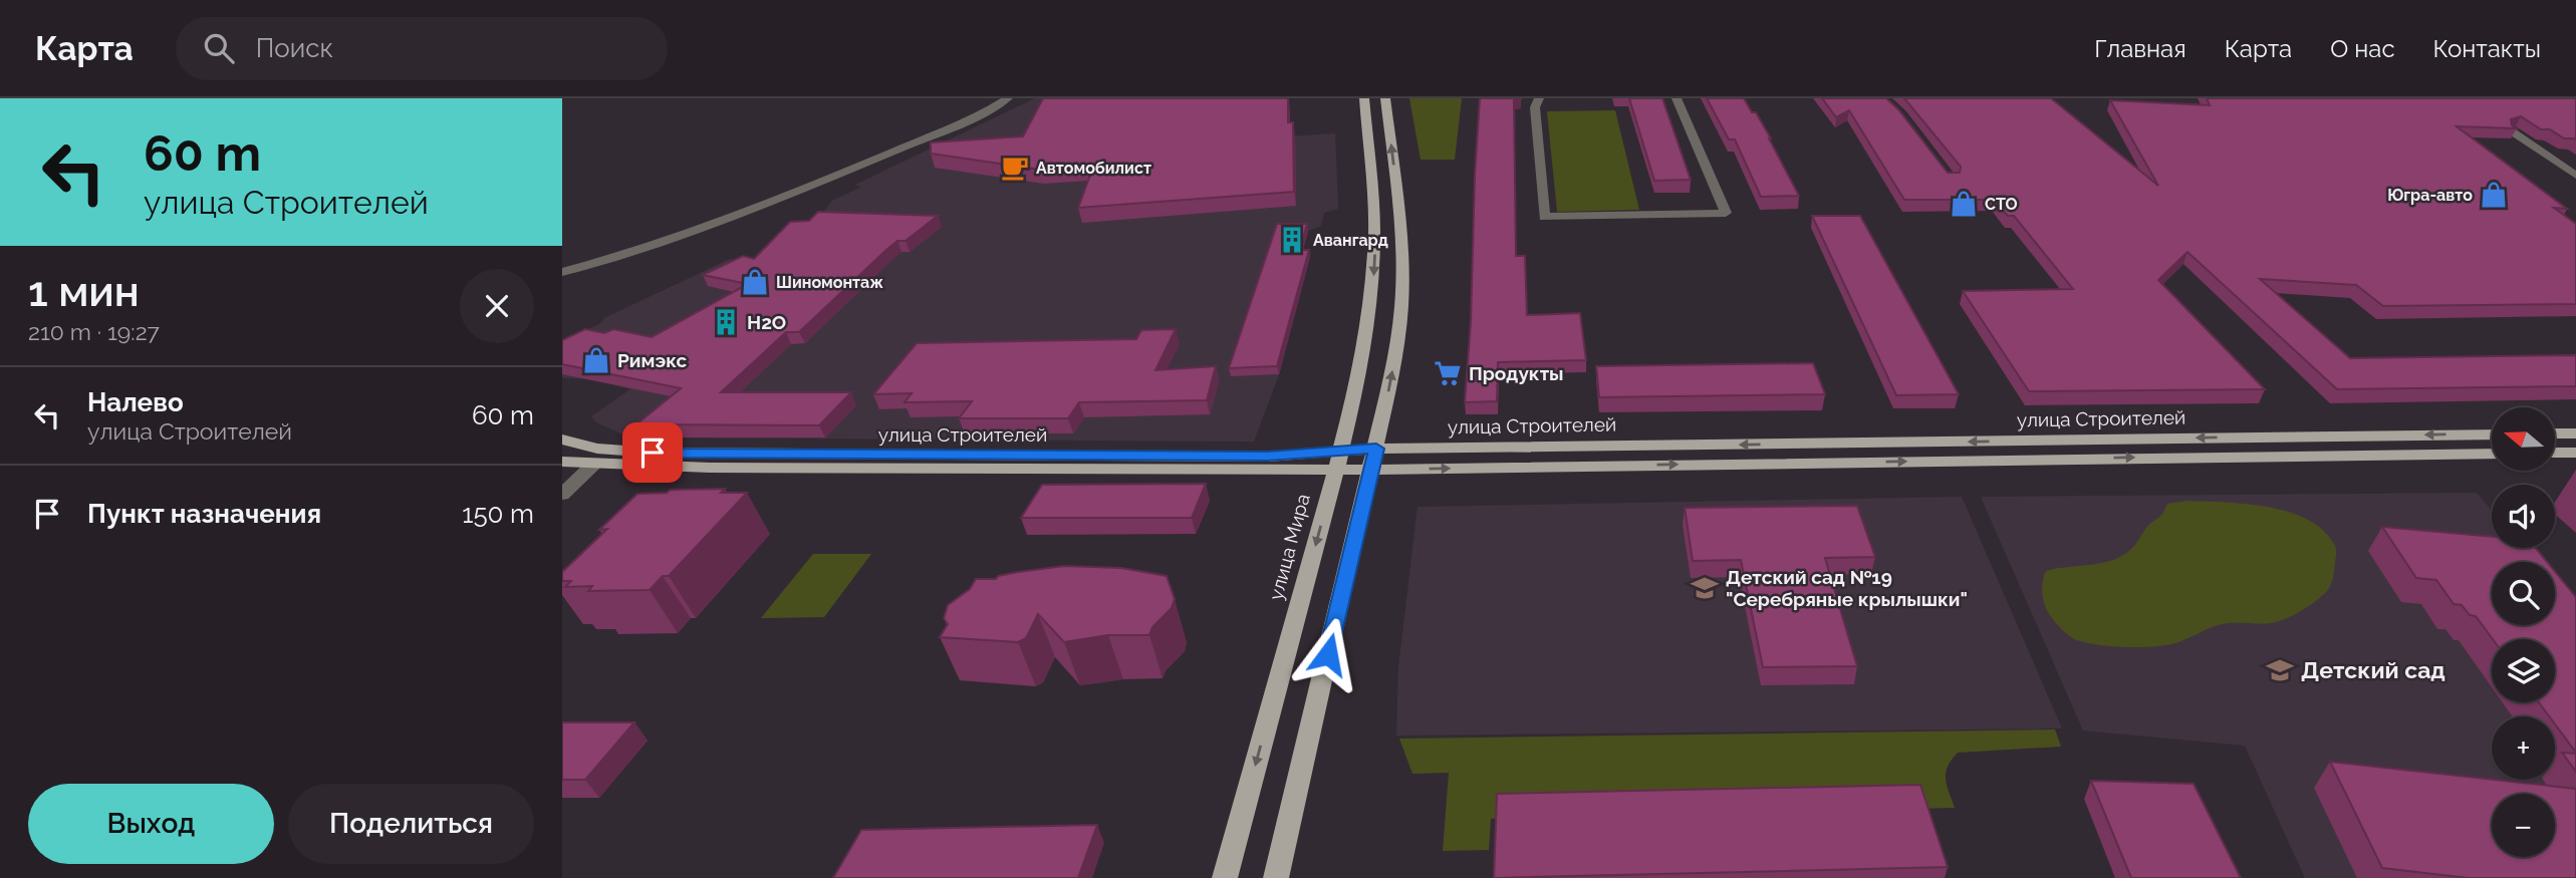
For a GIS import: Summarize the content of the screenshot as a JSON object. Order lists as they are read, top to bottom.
{
  "streets": {
    "main road": ["улица Строителей", "улица Мира"]
  },
  "crossings": [
    ["улица Строителей", "улица Мира"]
  ],
  "places": {
    "cafe": ["Автомобилист"],
    "shop": [
      "Югра-авто",
      "СТО",
      "Шиномонтаж",
      "Римэкс"
    ],
    "building": ["Авангард", "H2O"],
    "supermarket": ["Продукты"],
    "school or university": ["Детский сад №19 \"Серебряные крылышки\"", "Детский сад"]
  },
  "north": "left",
  "page": {
    "header": "Карта",
    "search": "Поиск",
    "nav": [
      "Главная",
      "Карта",
      "О нас",
      "Контакты"
    ],
    "turn": ["60 m", "улица Строителей"],
    "heading": ["1 мин", "210 m · 19:27"],
    "list": [
      {
        "name": "Налево",
        "note": "улица Строителей",
        "value": "60 m"
      },
      {
        "name": "Пункт назначения",
        "value": "150 m"
      }
    ],
    "map_buttons": ["+", "−"],
    "buttons": ["Выход", "Поделиться"]
  }
}
